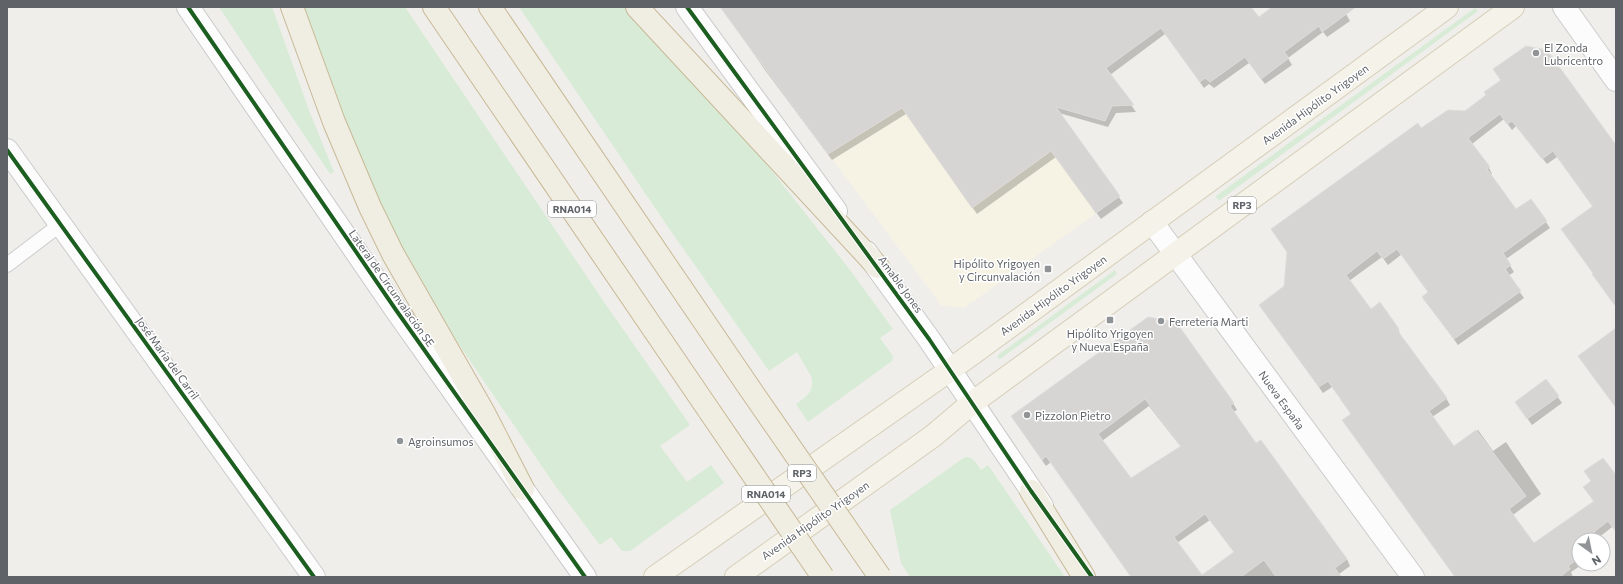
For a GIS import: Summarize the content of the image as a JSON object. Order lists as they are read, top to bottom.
{
  "streets": {
    "highway": ["RNA014"],
    "main road": ["Avenida Hipólito Yrigoyen", "RP3"],
    "street": [
      "Amable Jones",
      "Lateral de Circunvalación SE",
      "José María del Carril",
      "Nueva España"
    ]
  },
  "crossings": [
    ["Avenida Hipólito Yrigoyen", "Amable Jones"],
    ["Avenida Hipólito Yrigoyen", "Nueva España"]
  ],
  "places": {
    "other": [
      "El Zonda Lubricentro",
      "Ferretería Marti",
      "Pizzolon Pietro",
      "Agroinsumos"
    ],
    "transit": ["Hipólito Yrigoyen y Circunvalación", "Hipólito Yrigoyen y Nueva España"]
  },
  "north": "bottom right"
}
